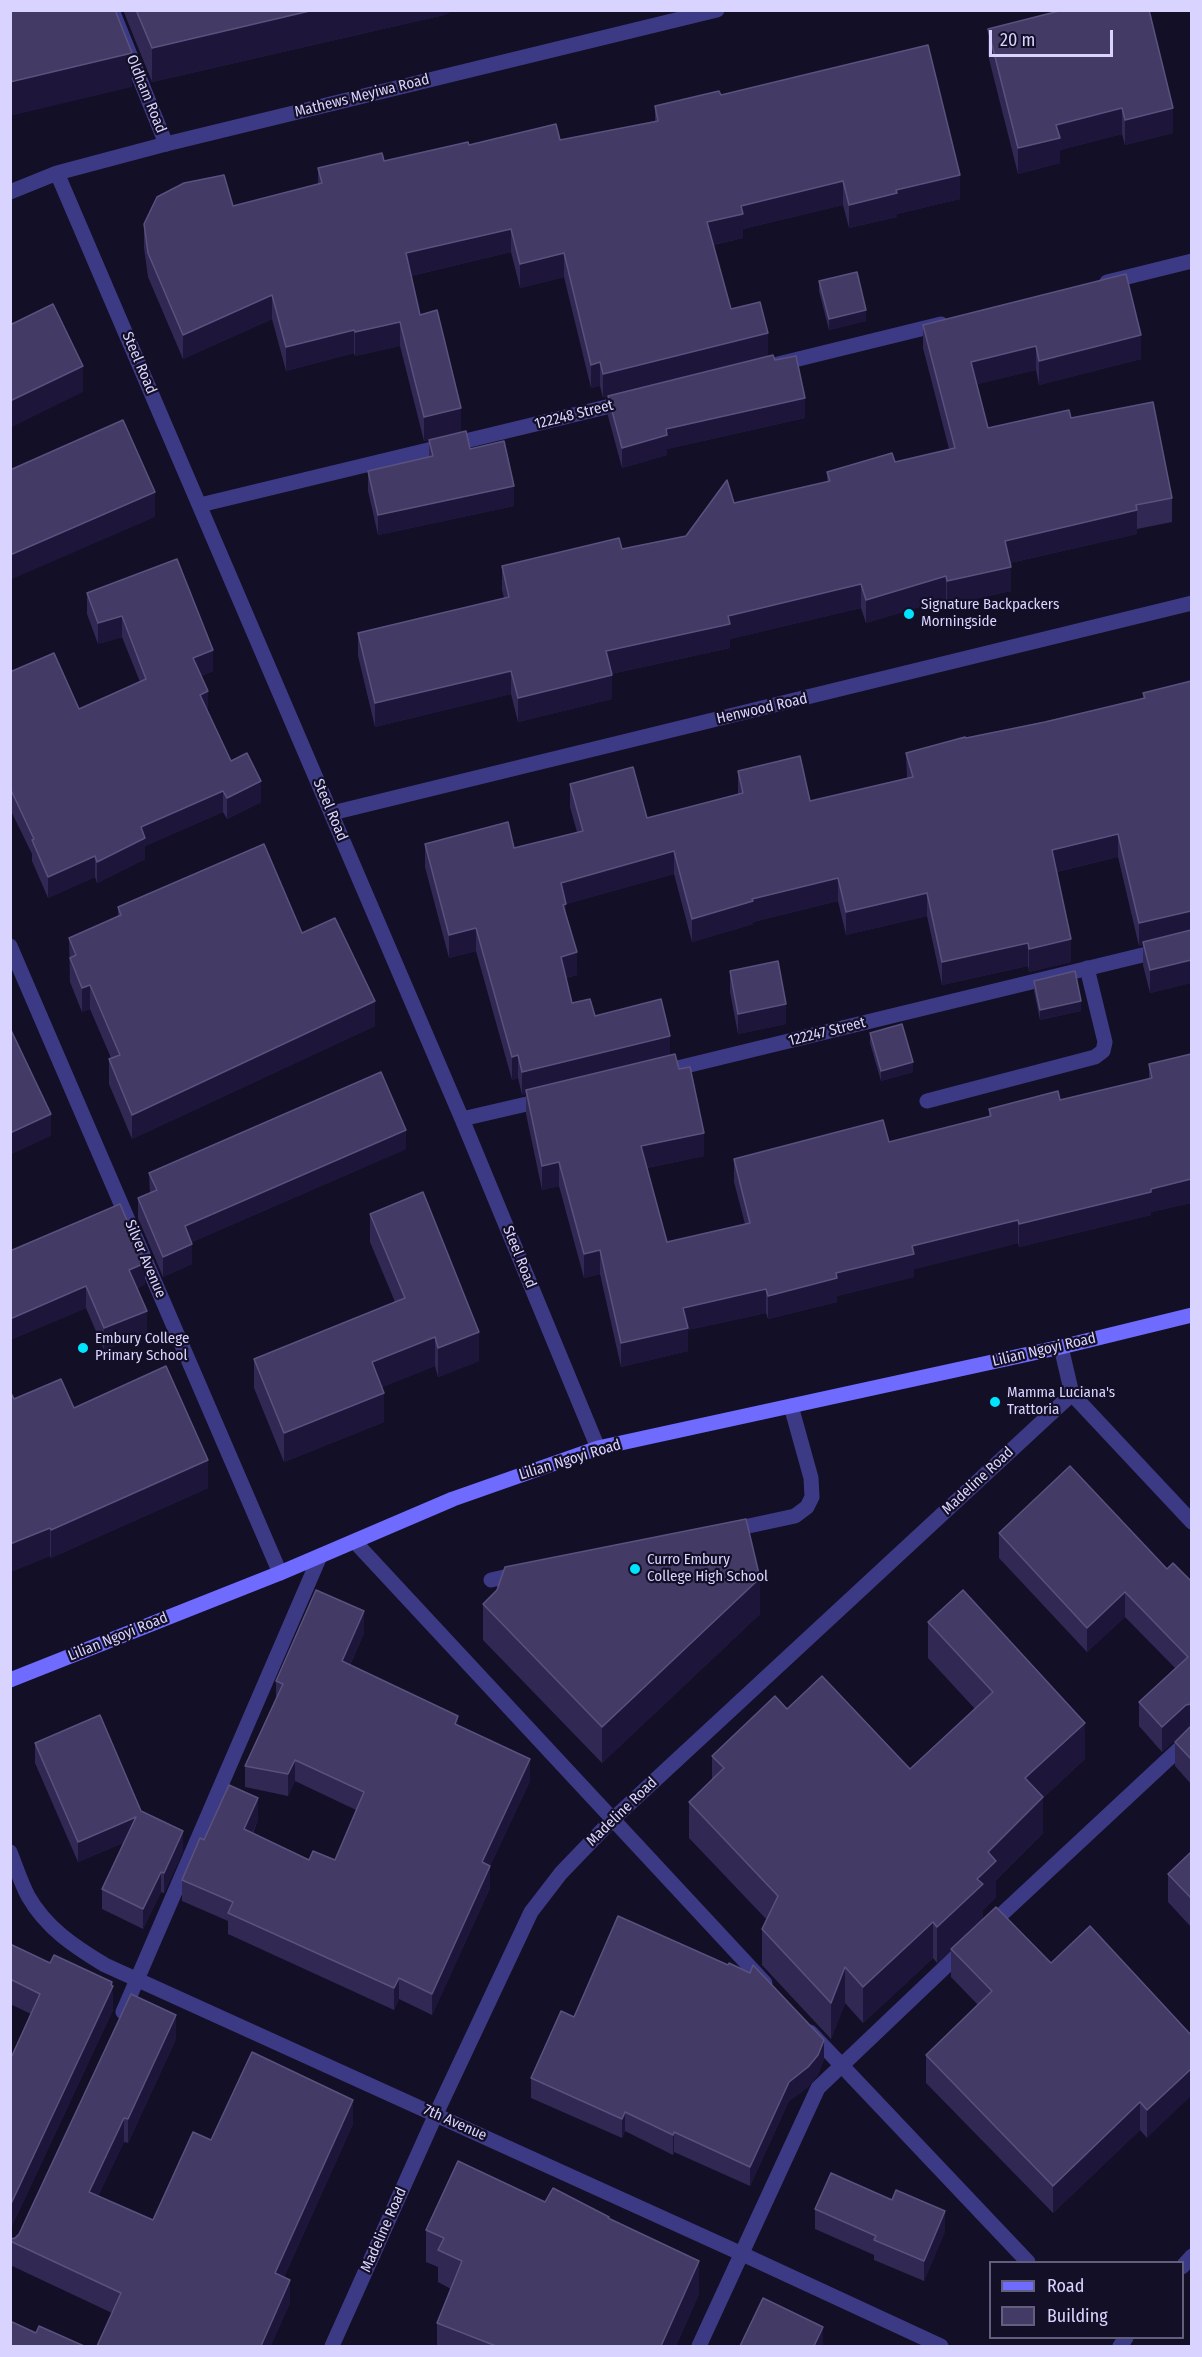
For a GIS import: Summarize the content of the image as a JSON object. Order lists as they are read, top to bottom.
{
  "streets": {
    "street": [
      "Oldham Road",
      "Mathews Meyiwa Road",
      "Steel Road",
      "122248 Street",
      "Henwood Road",
      "122247 Street",
      "Silver Avenue",
      "Lilian Ngoyi Road",
      "Madeline Road",
      "7th Avenue"
    ]
  },
  "crossings": [
    ["Oldham Road", "Mathews Meyiwa Road"],
    ["Mathews Meyiwa Road", "Steel Road"],
    ["Steel Road", "122248 Street"],
    ["Steel Road", "Henwood Road"],
    ["Steel Road", "Lilian Ngoyi Road"],
    ["Silver Avenue", "Lilian Ngoyi Road"],
    ["Madeline Road", "7th Avenue"]
  ],
  "places": [
    "Signature Backpackers Morningside",
    "Embury College Primary School",
    "Mamma Luciana's Trattoria",
    "Curro Embury College High School"
  ],
  "legend": ["Road", "Building"],
  "scale_bar": "20 m"
}
